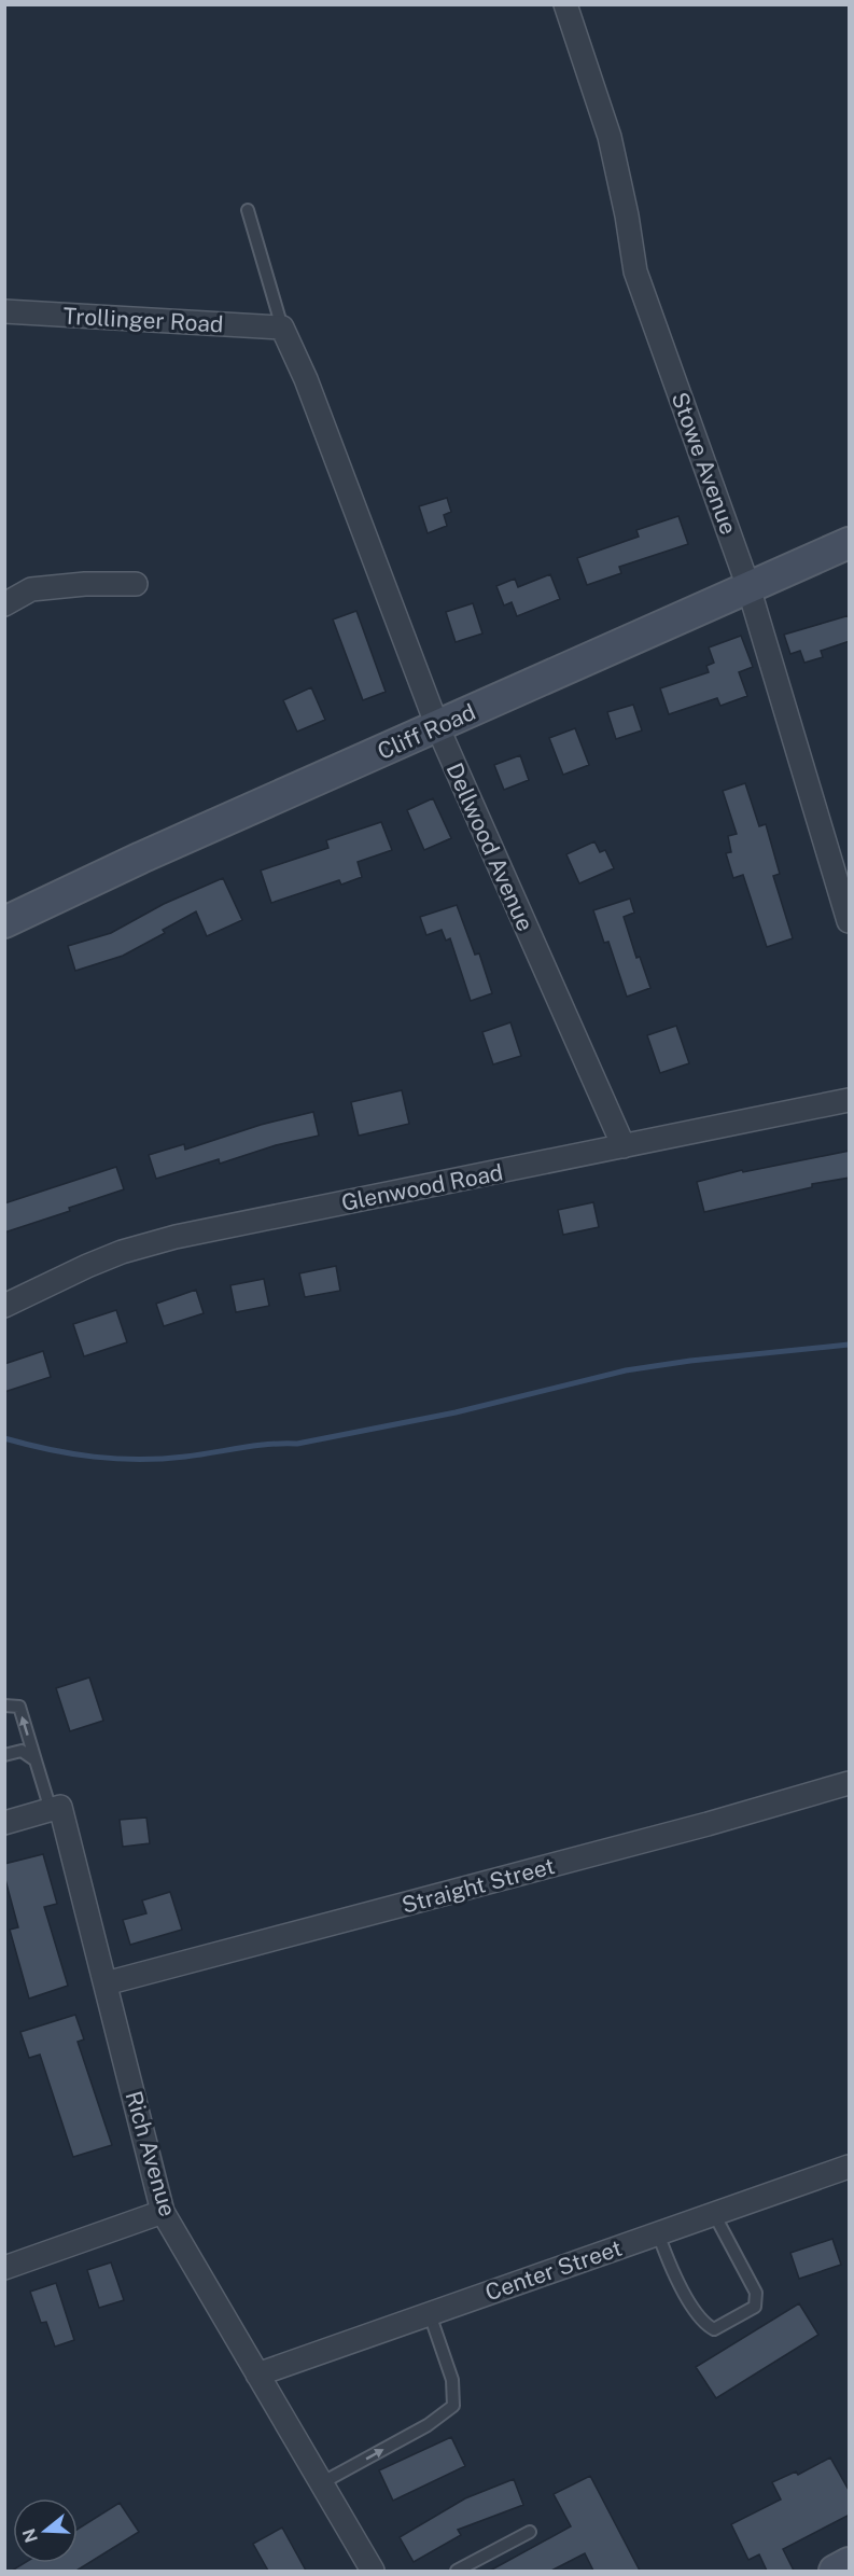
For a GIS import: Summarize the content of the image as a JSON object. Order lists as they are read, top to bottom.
{
  "streets": {
    "street": [
      "Trollinger Road",
      "Stowe Avenue",
      "Cliff Road",
      "Dellwood Avenue",
      "Glenwood Road",
      "Straight Street",
      "Rich Avenue",
      "Center Street"
    ]
  },
  "crossings": [
    ["Trollinger Road", "Dellwood Avenue"],
    ["Stowe Avenue", "Cliff Road"],
    ["Cliff Road", "Dellwood Avenue"],
    ["Dellwood Avenue", "Glenwood Road"],
    ["Straight Street", "Rich Avenue"],
    ["Rich Avenue", "Center Street"]
  ],
  "north": "left"
}
